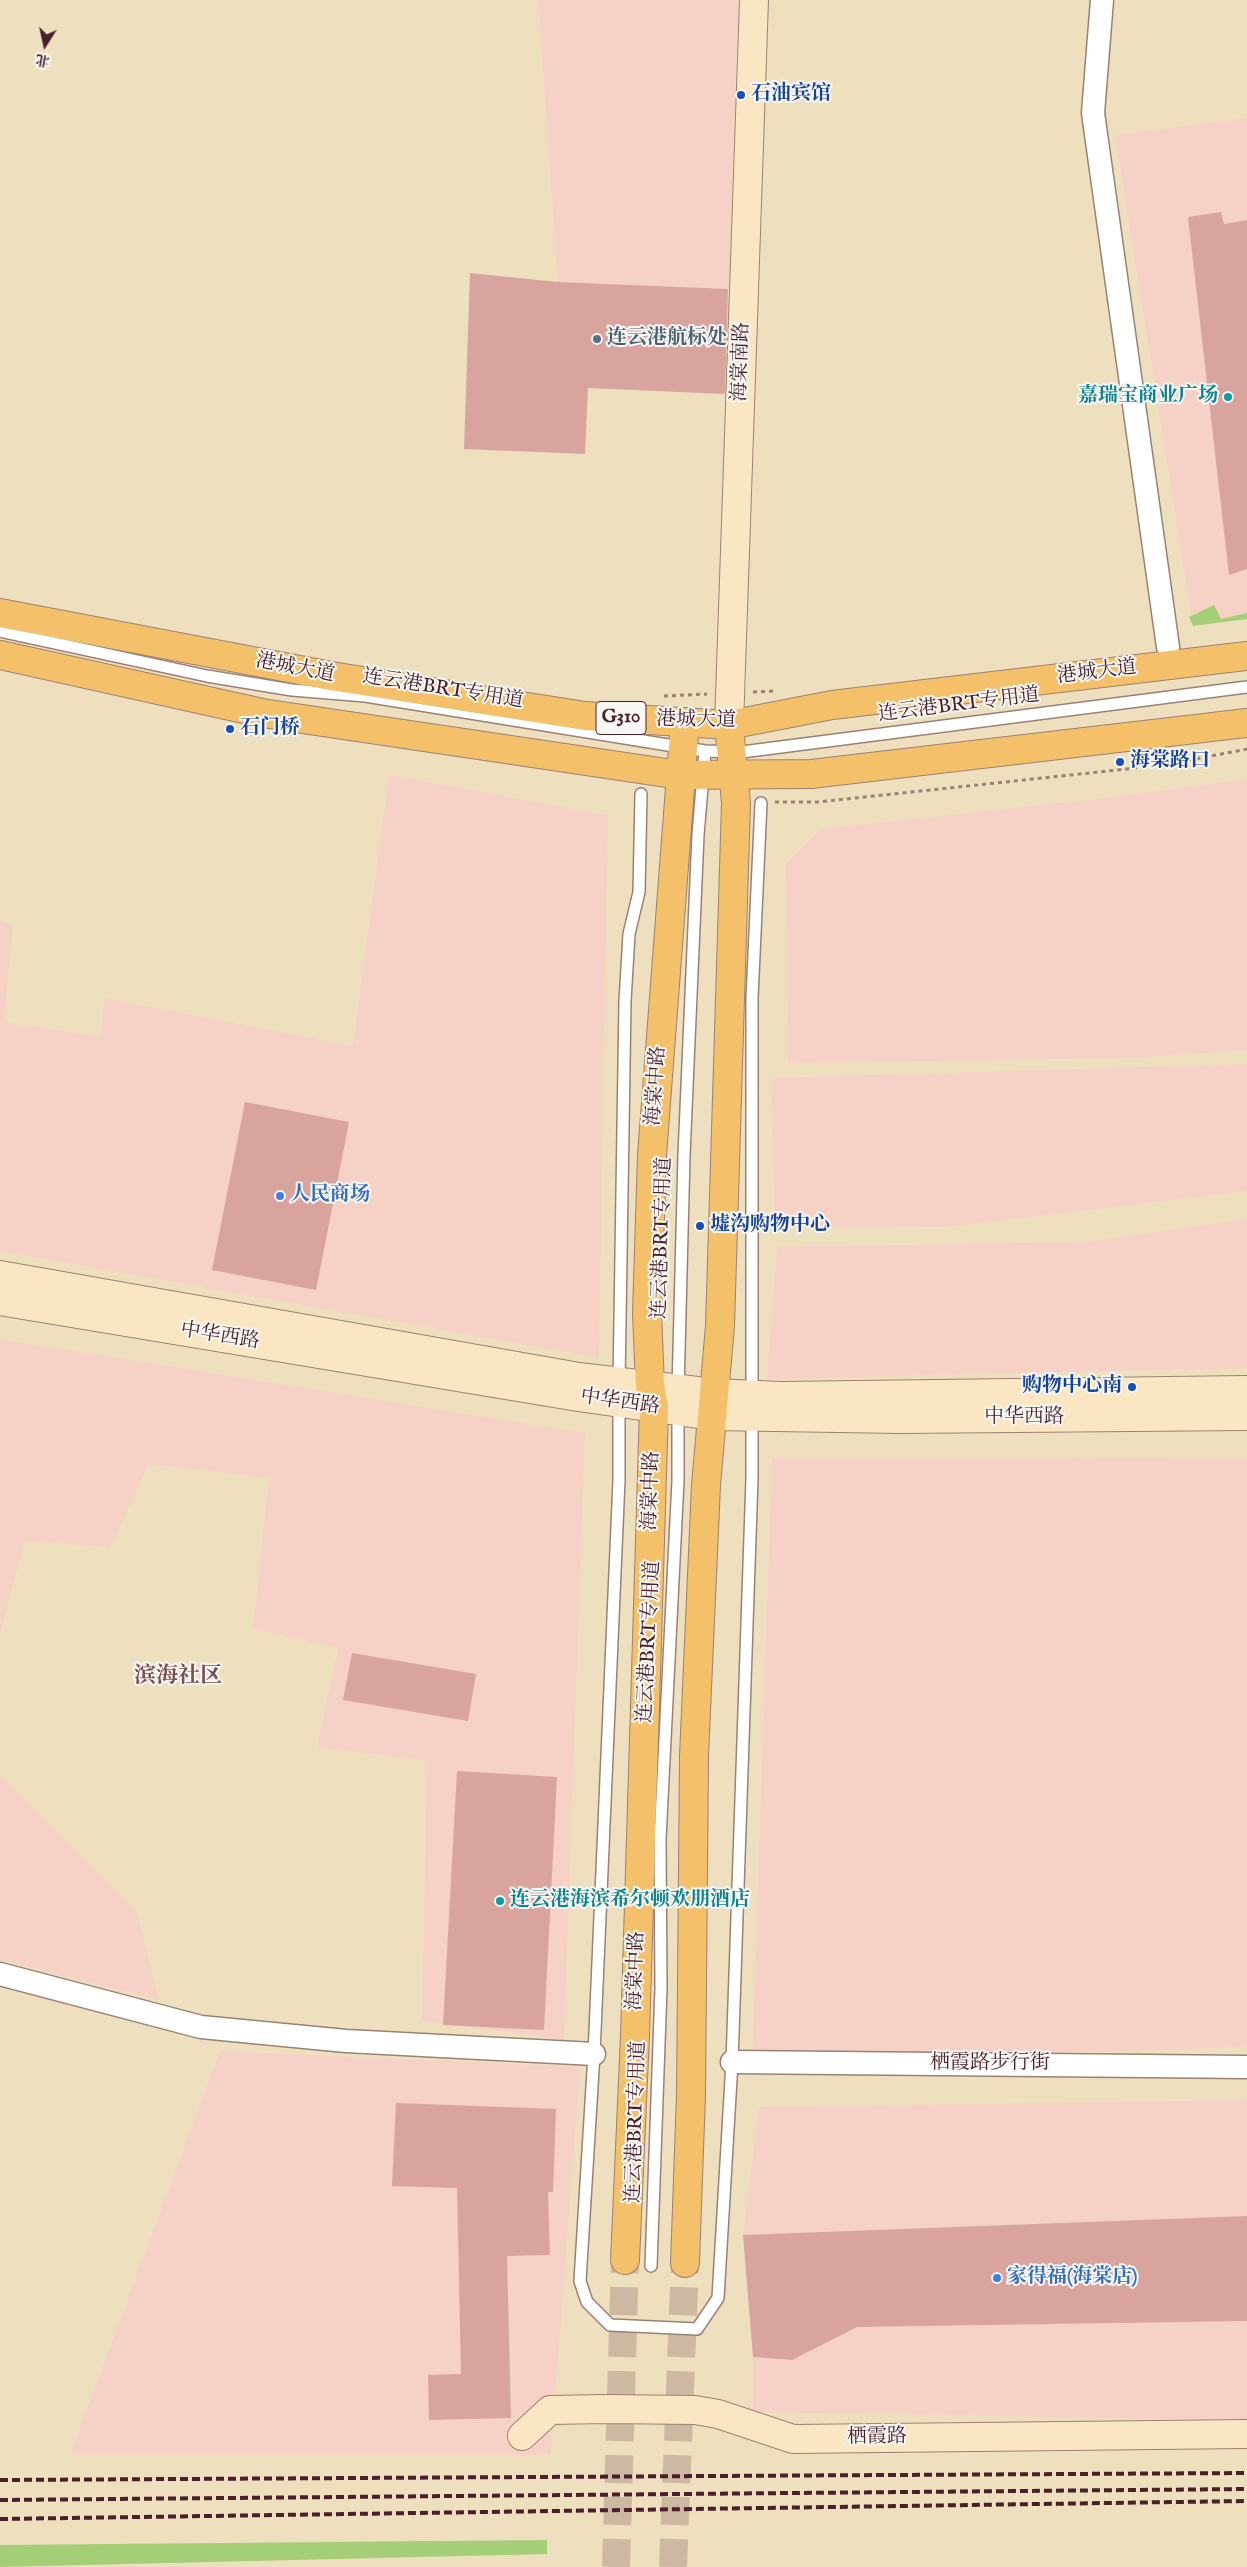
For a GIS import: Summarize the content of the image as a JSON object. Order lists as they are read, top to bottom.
{
  "streets": {
    "main road": [
      "海棠南路",
      "港城大道",
      "G310",
      "海棠中路",
      "中华西路",
      "栖霞路"
    ],
    "street": ["栖霞路步行街"],
    "lane": ["连云港BRT专用道"]
  },
  "crossings": [
    ["海棠南路", "港城大道"],
    ["港城大道", "连云港BRT专用道"],
    ["港城大道", "海棠中路"],
    ["连云港BRT专用道", "海棠中路"],
    ["海棠中路", "中华西路"]
  ],
  "districts": ["滨海社区"],
  "places": [
    "石油宾馆",
    "连云港航标处",
    "嘉瑞宝商业广场",
    "石门桥",
    "海棠路口",
    "人民商场",
    "墟沟购物中心",
    "购物中心南",
    "连云港海滨希尔顿欢朋酒店",
    "家得福(海棠店)"
  ],
  "north": "bottom"
}
